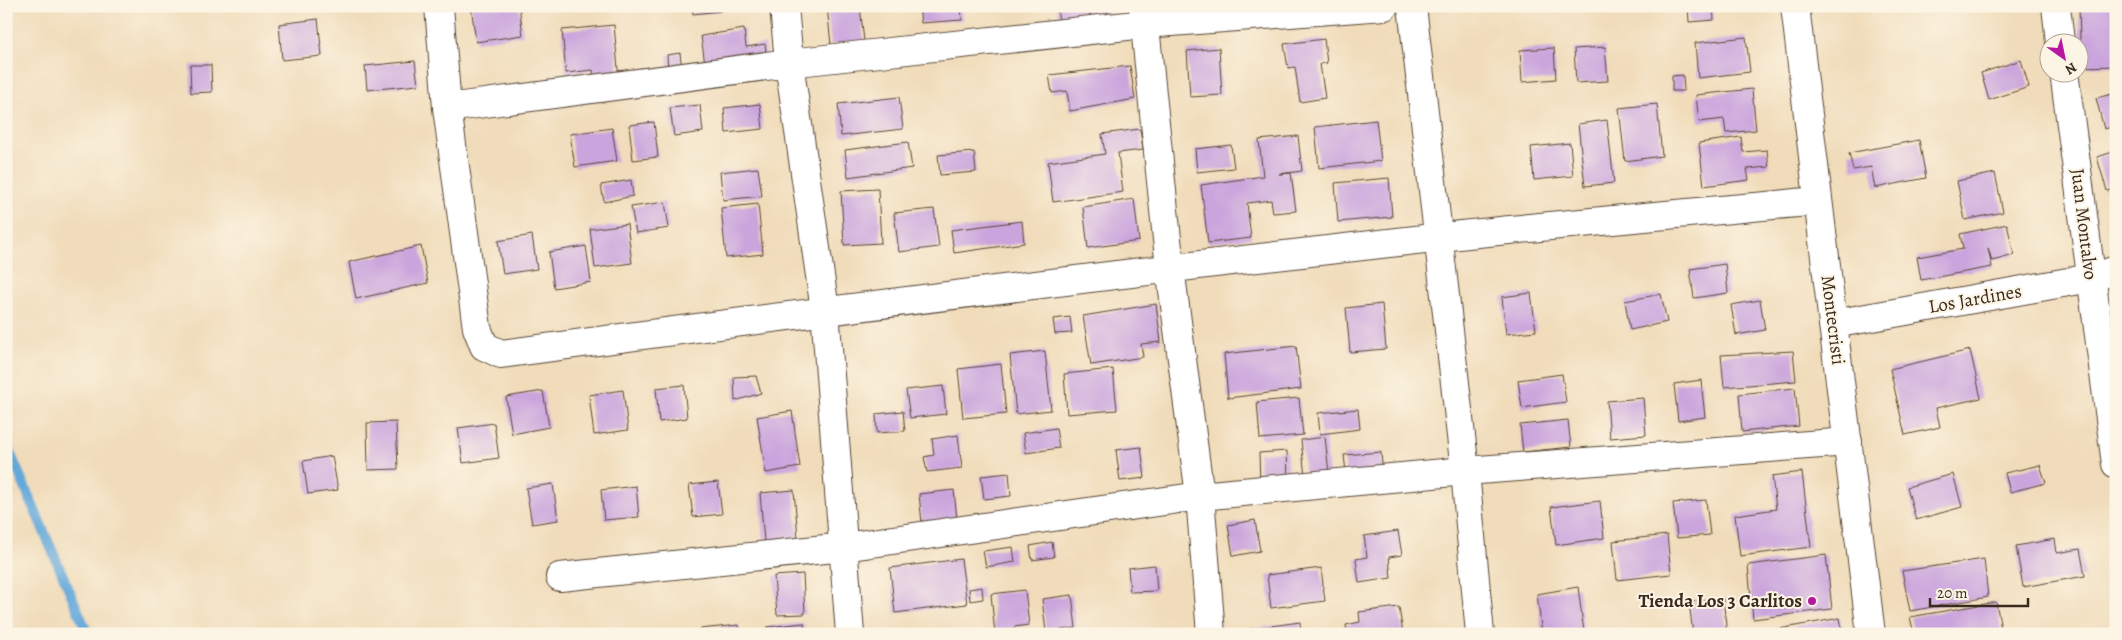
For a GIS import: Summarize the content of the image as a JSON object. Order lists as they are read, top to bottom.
{
  "streets": {
    "street": ["Juan Montalvo", "Los Jardines", "Montecristi"]
  },
  "crossings": [
    ["Juan Montalvo", "Los Jardines"],
    ["Los Jardines", "Montecristi"]
  ],
  "places": ["Tienda Los 3 Carlitos"],
  "scale_bar": "20 m",
  "north": "bottom right"
}
